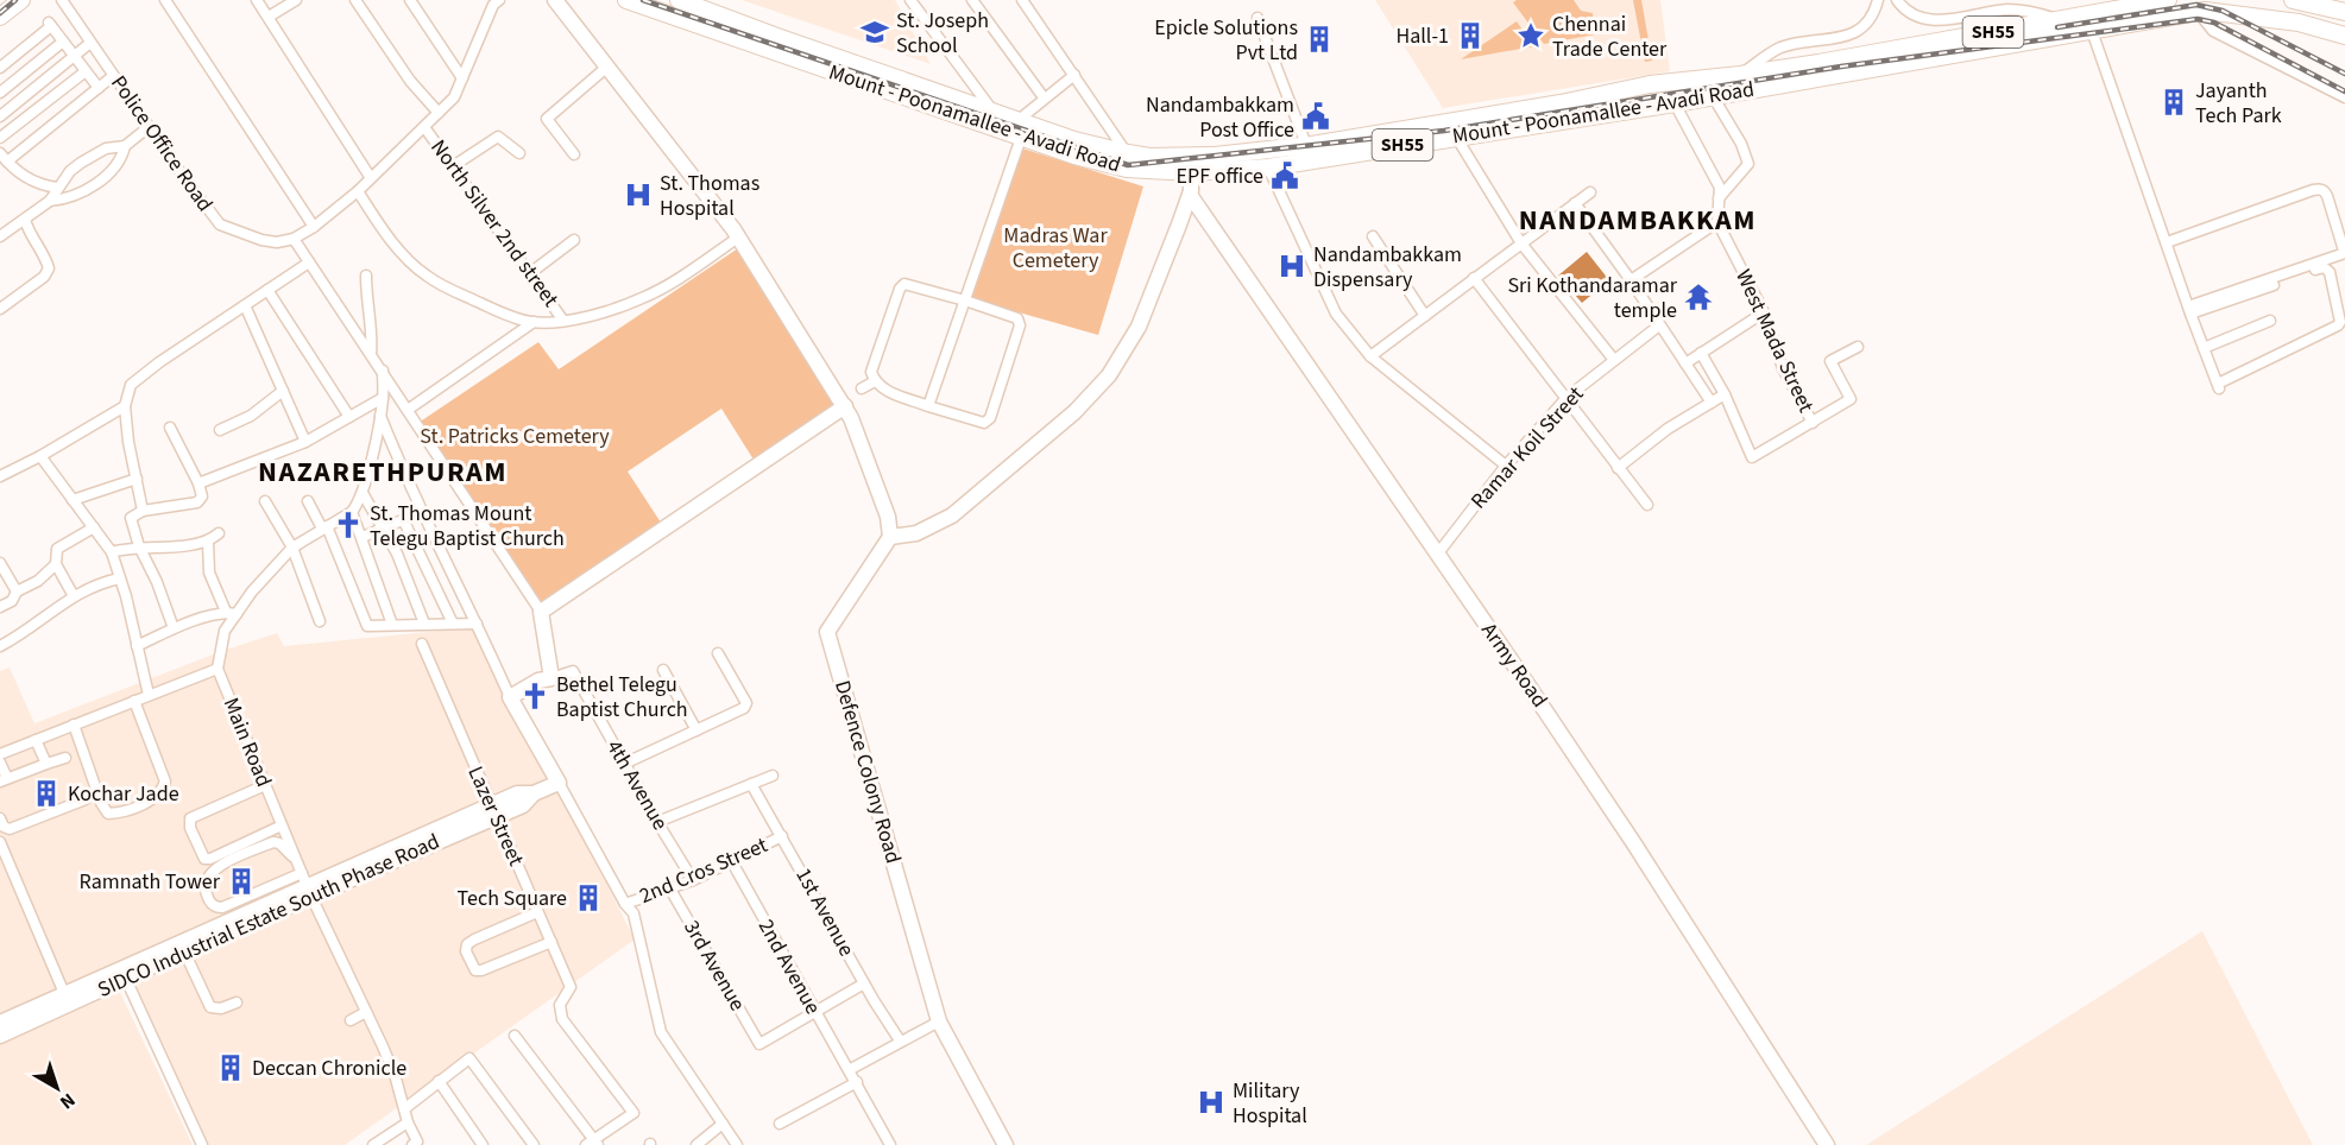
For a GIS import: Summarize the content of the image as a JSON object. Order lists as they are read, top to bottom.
{
  "streets": {
    "main road": [
      "SH55",
      "Mount - Poonamallee - Avadi Road",
      "Army Road",
      "Defence Colony Road",
      "SIDCO Industrial Estate South Phase Road"
    ],
    "street": [
      "Police Office Road",
      "North Silver 2nd street",
      "West Mada Street",
      "Ramar Koil Street",
      "Main Road",
      "4th Avenue",
      "Lazer Street",
      "2nd Cros Street",
      "1st Avenue",
      "3rd Avenue",
      "2nd Avenue"
    ]
  },
  "crossings": [
    ["Ramar Koil Street", "Army Road"],
    ["Main Road", "SIDCO Industrial Estate South Phase Road"],
    ["4th Avenue", "2nd Cros Street"],
    ["Lazer Street", "SIDCO Industrial Estate South Phase Road"],
    ["2nd Cros Street", "1st Avenue"],
    ["2nd Cros Street", "3rd Avenue"],
    ["2nd Cros Street", "2nd Avenue"],
    ["3rd Avenue", "2nd Avenue"]
  ],
  "districts": ["NANDAMBAKKAM", "NAZARETHPURAM"],
  "parks": ["Madras War Cemetery", "St. Patricks Cemetery"],
  "places": {
    "school or university": ["St. Joseph School"],
    "building": [
      "Hall-1",
      "Epicle Solutions Pvt Ltd",
      "Jayanth Tech Park",
      "Kochar Jade",
      "Ramnath Tower",
      "Tech Square",
      "Deccan Chronicle"
    ],
    "place": ["Chennai Trade Center"],
    "public building": ["Nandambakkam Post Office", "EPF office"],
    "hospital": ["St. Thomas Hospital", "Nandambakkam Dispensary", "Military Hospital"],
    "temple": ["Sri Kothandaramar temple"],
    "church": ["St. Thomas Mount Telegu Baptist Church", "Bethel Telegu Baptist Church"]
  },
  "north": "bottom right"
}
